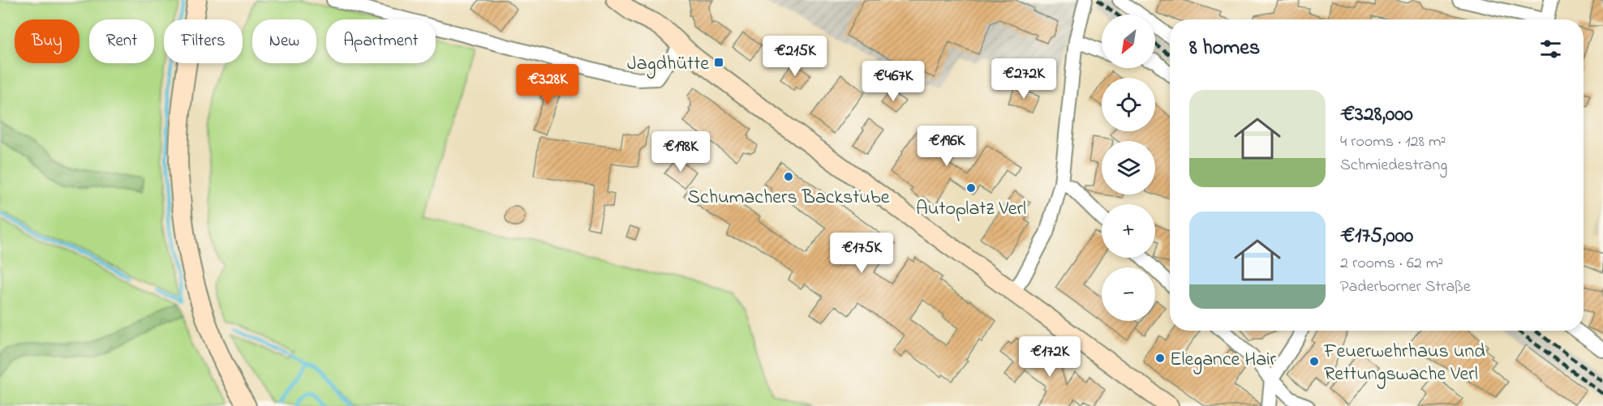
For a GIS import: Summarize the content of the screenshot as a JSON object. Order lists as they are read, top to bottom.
{
  "places": {
    "transit": ["Jagdhütte"],
    "other": [
      "Schumachers Backstube",
      "Autoplatz Verl",
      "Elegance Hair",
      "Feuerwehrhaus und Rettungswache Verl"
    ]
  },
  "north": "bottom left",
  "page": {
    "map_buttons": ["+", "−"],
    "chip": [
      "Buy",
      "Rent",
      "Filters",
      "New",
      "Apartment"
    ],
    "heading": "8 homes",
    "price": [
      "€215K",
      "€272K",
      "€467K",
      "€328K",
      "€196K",
      "€198K",
      "€175K",
      "€172K"
    ],
    "list": [
      {
        "name": "€328,000",
        "note": "4 rooms · 128 m² · Schmiedestrang"
      },
      {
        "name": "€175,000",
        "note": "2 rooms · 62 m² · Paderborner Straße"
      }
    ]
  }
}
